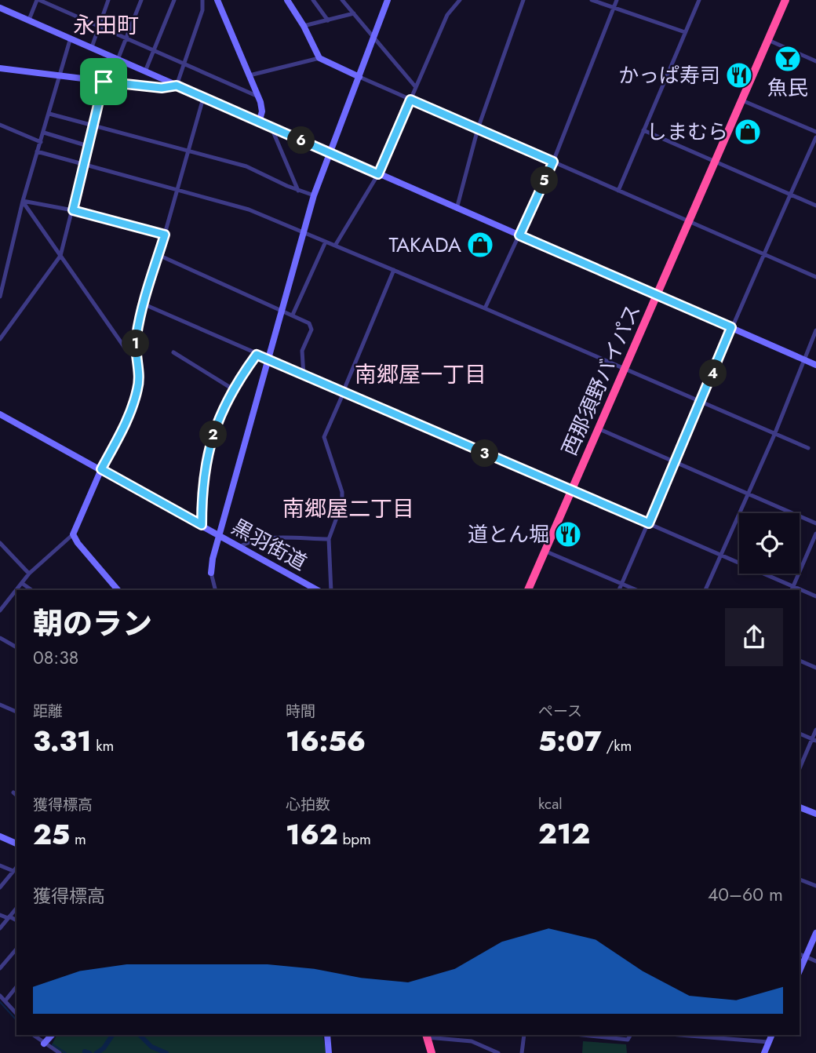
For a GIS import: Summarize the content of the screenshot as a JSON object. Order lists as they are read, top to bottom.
{
  "streets": {
    "highway": ["西那須野バイパス"],
    "street": ["黒羽街道"]
  },
  "districts": ["永田町", "南郷屋一丁目", "南郷屋二丁目"],
  "places": {
    "bar": ["魚民"],
    "restaurant": ["かっぱ寿司", "道とん堀"],
    "shop": ["しまむら", "TAKADA"]
  },
  "page": {
    "pins": [
      "6",
      "5",
      "1",
      "4",
      "2",
      "3"
    ],
    "heading": ["朝のラン", "08:38"],
    "stats": [
      ["距離", "3.31 km"],
      ["時間", "16:56"],
      ["ペース", "5:07 /km"],
      ["獲得標高", "25 m"],
      ["心拍数", "162 bpm"],
      ["kcal", "212"]
    ],
    "chart": ["獲得標高", "40–60 m"]
  }
}
